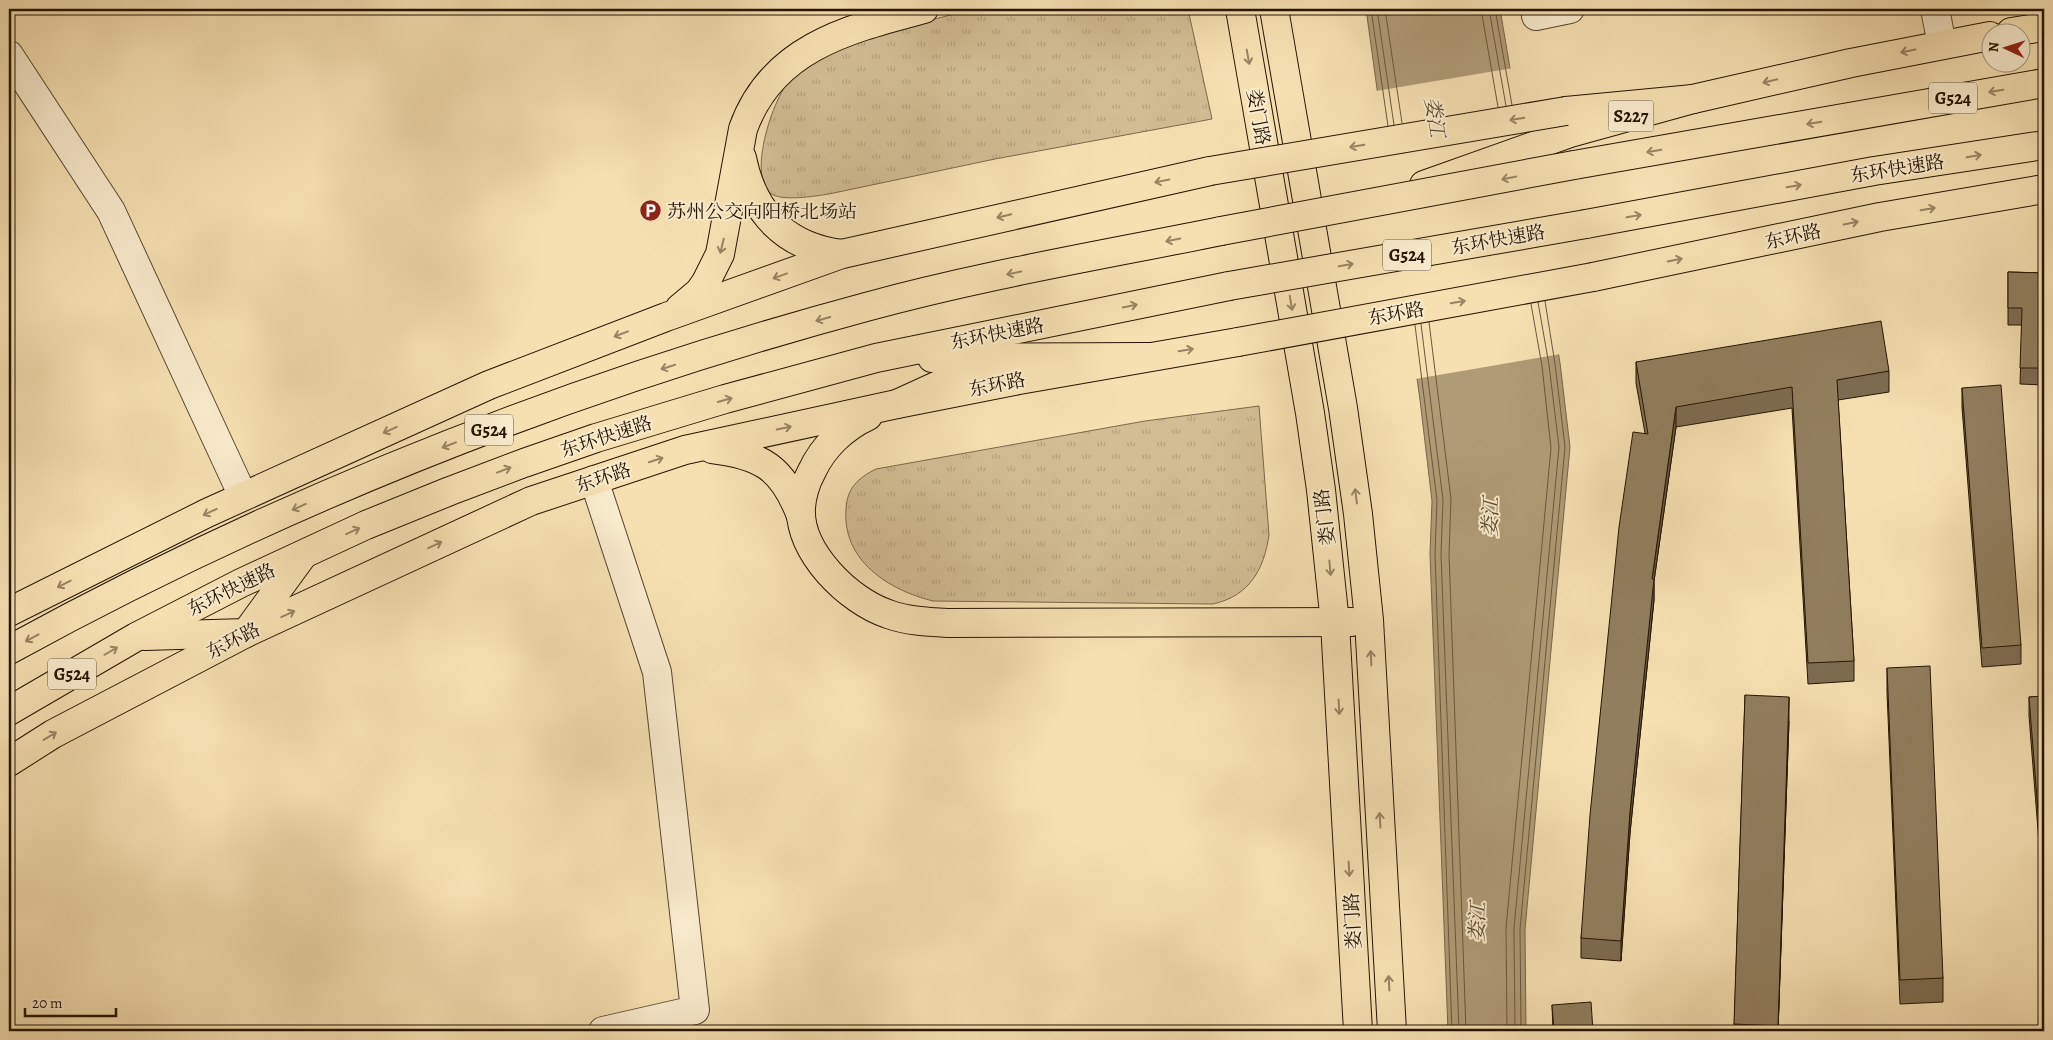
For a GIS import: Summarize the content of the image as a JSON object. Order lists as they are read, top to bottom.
{
  "streets": {
    "main road": [
      "G524",
      "娄门路",
      "东环快速路",
      "东环路"
    ]
  },
  "water": ["娄江"],
  "places": {
    "parking": ["苏州公交向阳桥北场站"]
  },
  "scale_bar": "20 m",
  "north": "left"
}
